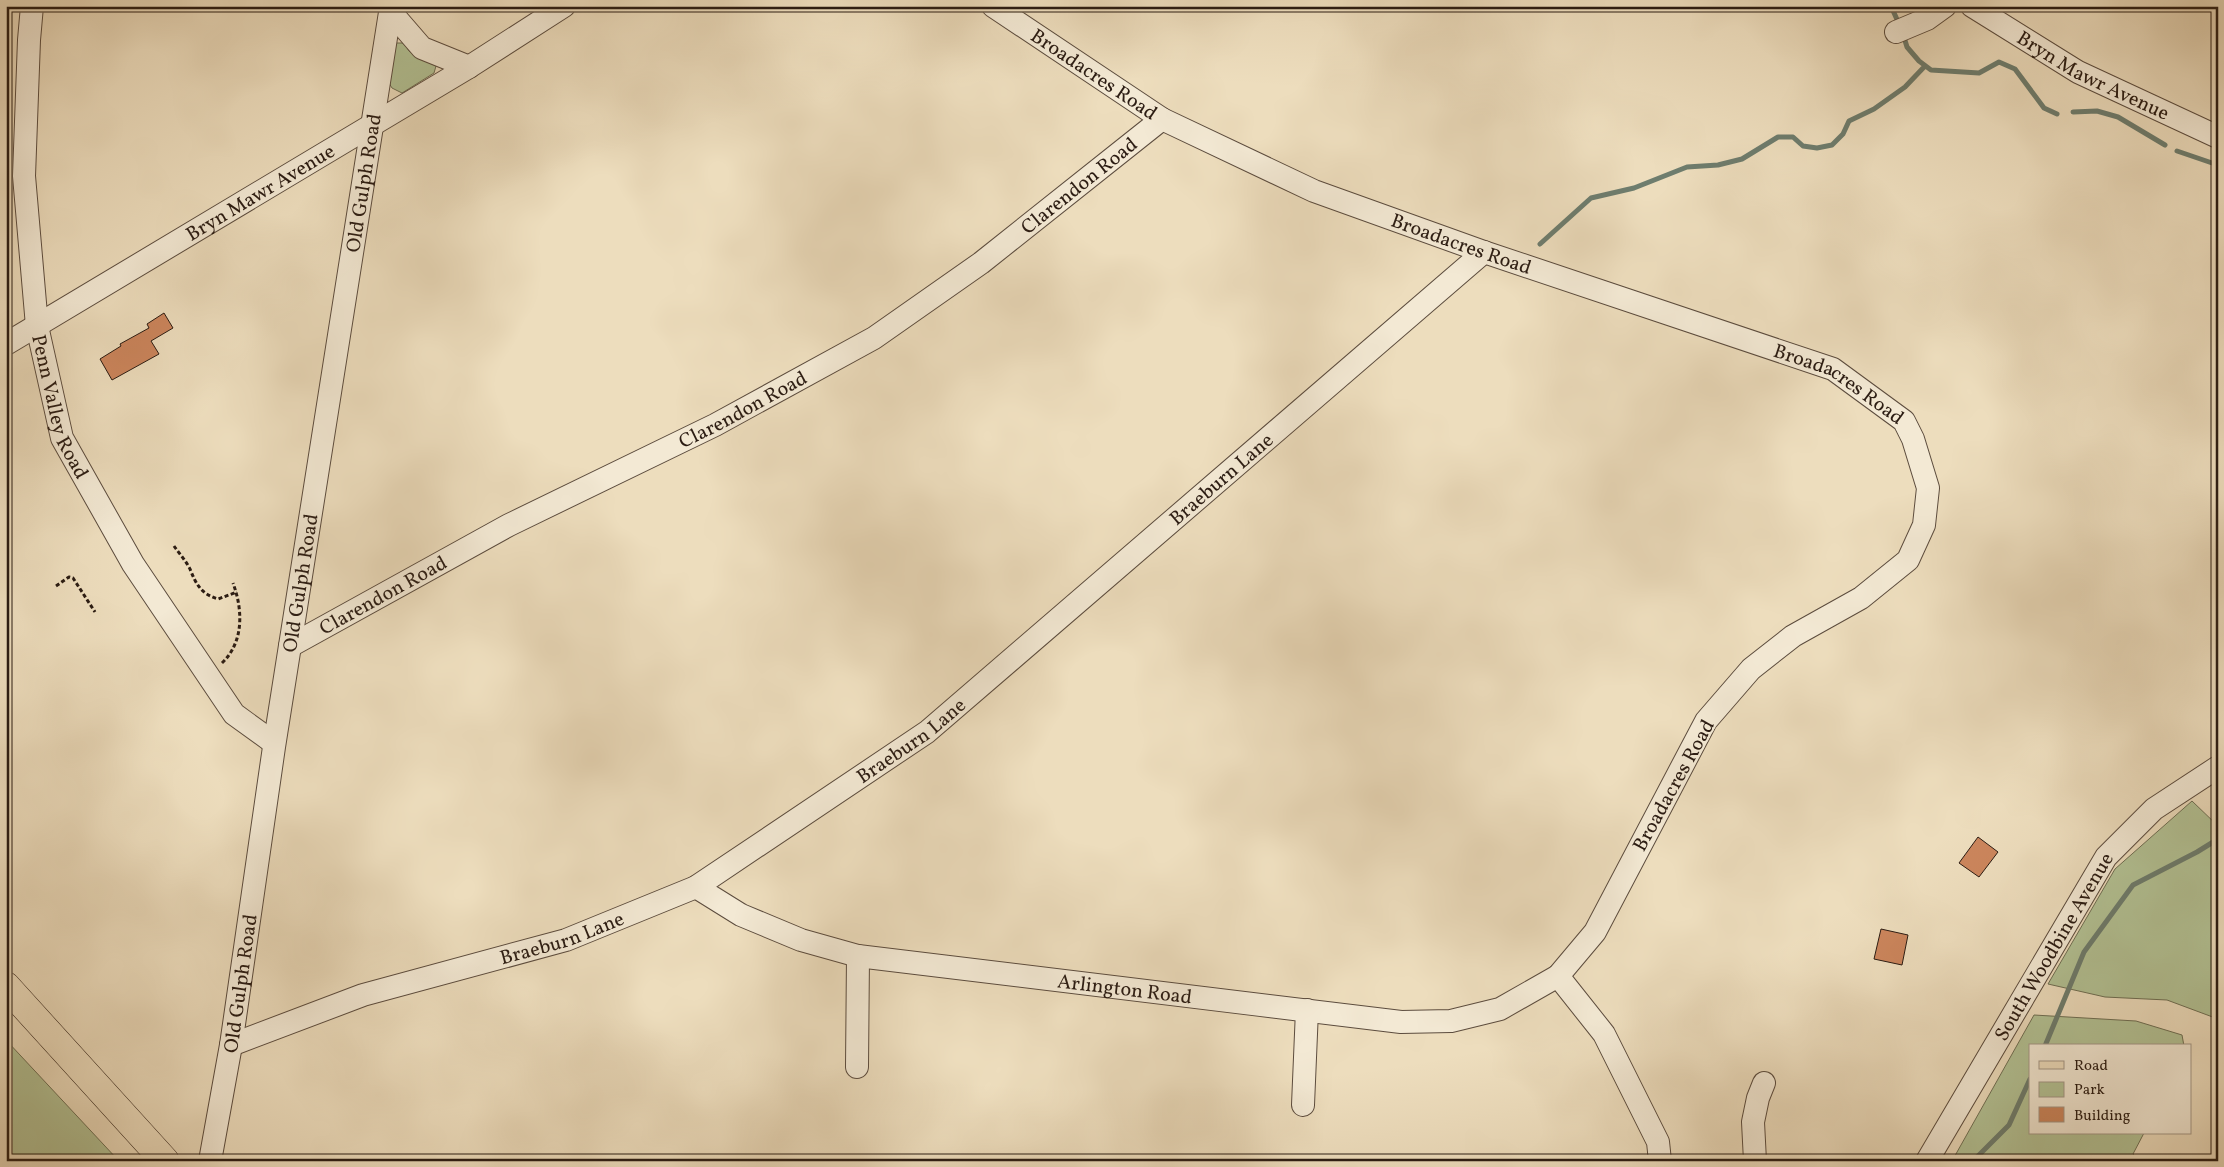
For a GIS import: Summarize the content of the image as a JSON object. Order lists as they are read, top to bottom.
{
  "streets": {
    "street": [
      "Broadacres Road",
      "Bryn Mawr Avenue",
      "Old Gulph Road",
      "Clarendon Road",
      "Penn Valley Road",
      "Braeburn Lane",
      "South Woodbine Avenue",
      "Arlington Road"
    ]
  },
  "crossings": [
    ["Broadacres Road", "Clarendon Road"],
    ["Broadacres Road", "Braeburn Lane"],
    ["Broadacres Road", "Arlington Road"],
    ["Bryn Mawr Avenue", "Old Gulph Road"],
    ["Bryn Mawr Avenue", "Penn Valley Road"],
    ["Old Gulph Road", "Clarendon Road"],
    ["Old Gulph Road", "Penn Valley Road"],
    ["Old Gulph Road", "Braeburn Lane"],
    ["Braeburn Lane", "Arlington Road"]
  ],
  "legend": ["Road", "Park", "Building"]
}
